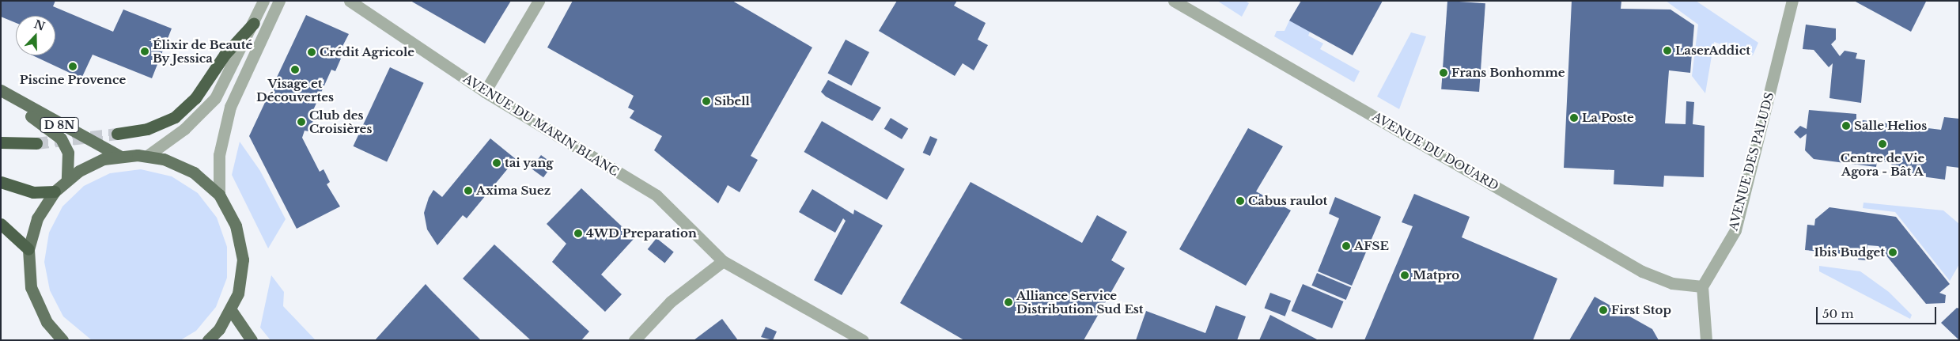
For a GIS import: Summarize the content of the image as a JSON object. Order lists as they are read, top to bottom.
{
  "streets": {
    "main road": ["D 8N"],
    "street": ["AVENUE DU MARIN BLANC", "AVENUE DU DOUARD", "AVENUE DES PALUDS"]
  },
  "crossings": [
    ["AVENUE DU DOUARD", "AVENUE DES PALUDS"]
  ],
  "places": [
    "LaserAddict",
    "Élixir de Beauté By Jessica",
    "Crédit Agricole",
    "Piscine Provence",
    "Visage et Découvertes",
    "Frans Bonhomme",
    "Sibell",
    "La Poste",
    "Club des Croisières",
    "Salle Helios",
    "Centre de Vie Agora - Bât A",
    "tai yang",
    "Axima Suez",
    "Cabus raulot",
    "4WD Preparation",
    "AFSE",
    "Ibis Budget",
    "Matpro",
    "Alliance Service Distribution Sud Est",
    "First Stop"
  ],
  "scale_bar": "50 m",
  "north": "top"
}
